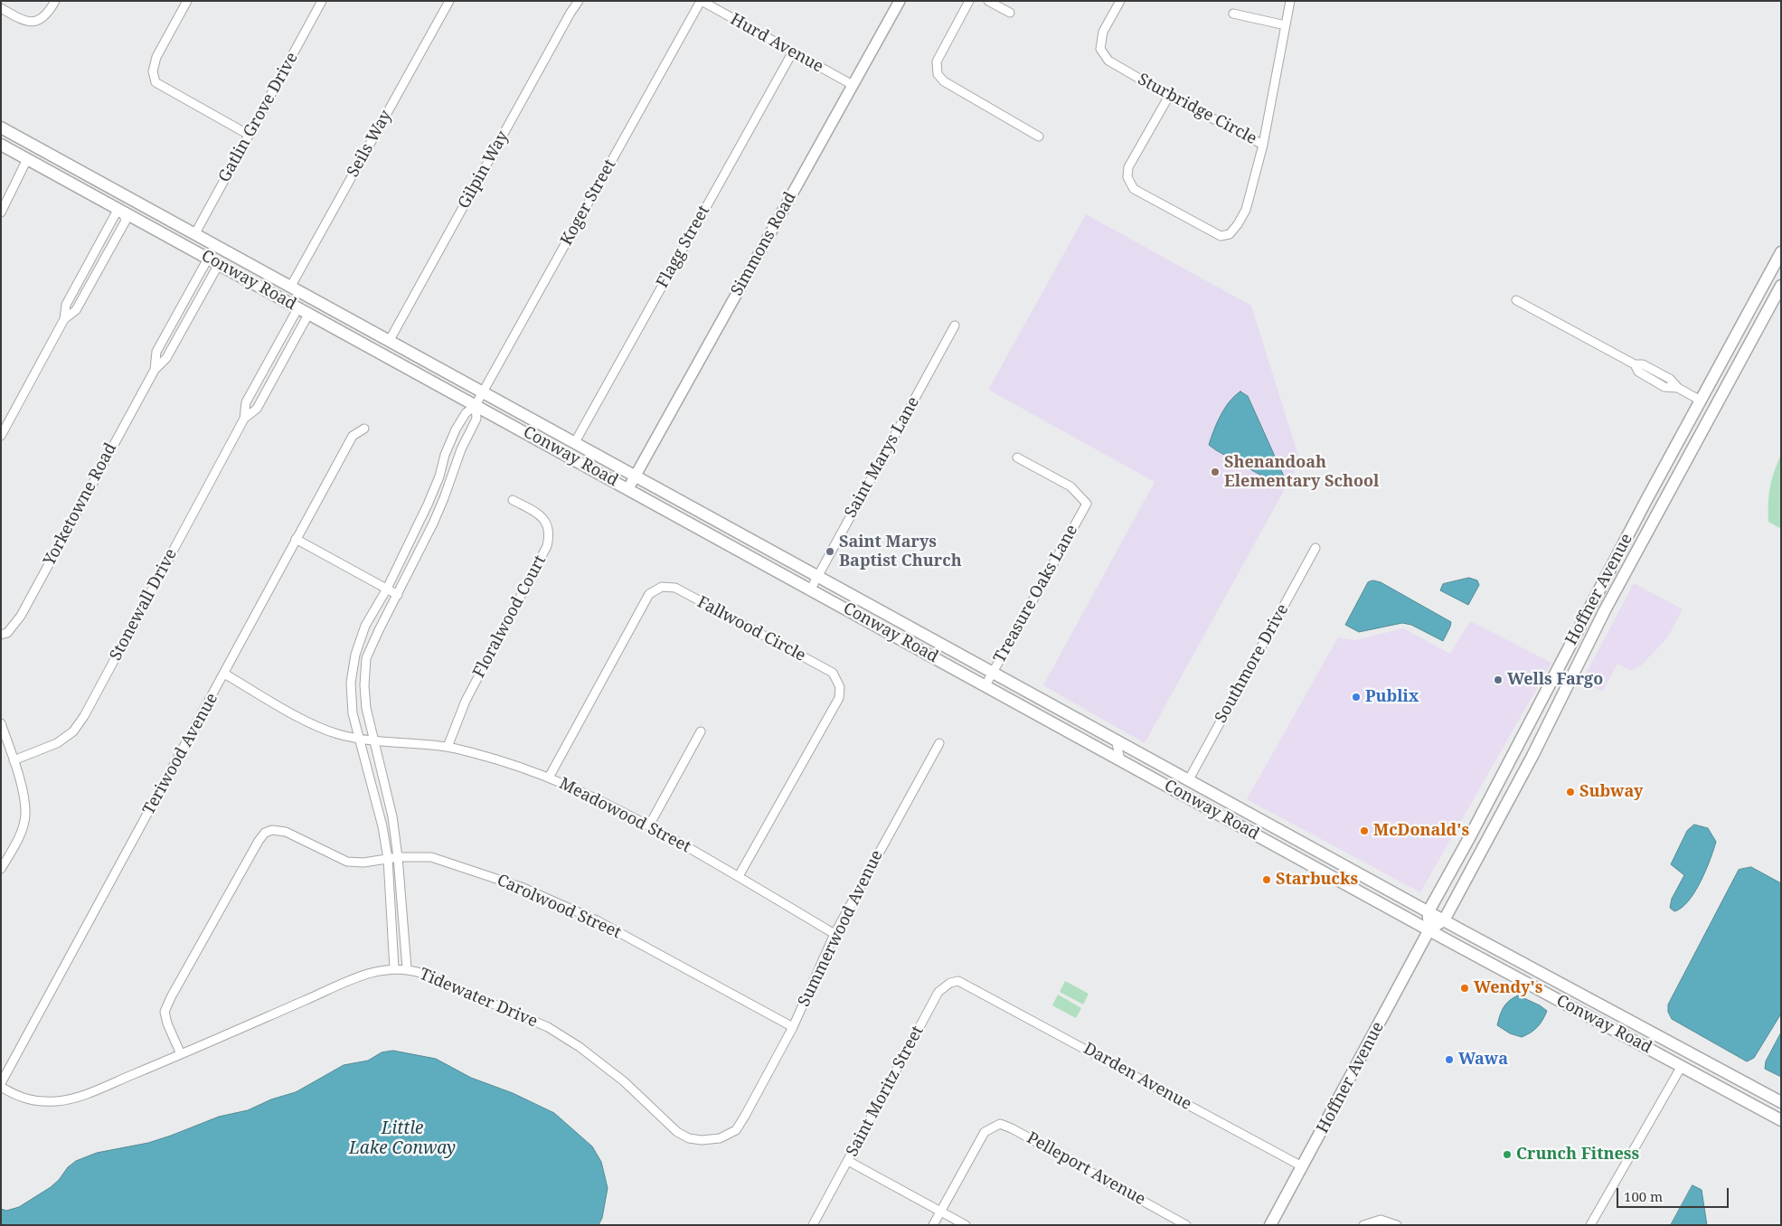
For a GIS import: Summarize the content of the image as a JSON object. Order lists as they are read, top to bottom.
{
  "streets": {
    "main road": ["Conway Road", "Hoffner Avenue"],
    "street": [
      "Hurd Avenue",
      "Sturbridge Circle",
      "Gatlin Grove Drive",
      "Seils Way",
      "Gilpin Way",
      "Koger Street",
      "Simmons Road",
      "Flagg Street",
      "Saint Marys Lane",
      "Yorketowne Road",
      "Treasure Oaks Lane",
      "Stonewall Drive",
      "Floralwood Court",
      "Fallwood Circle",
      "Southmore Drive",
      "Teriwood Avenue",
      "Meadowood Street",
      "Carolwood Street",
      "Summerwood Avenue",
      "Tidewater Drive",
      "Darden Avenue",
      "Saint Moritz Street",
      "Pelleport Avenue"
    ]
  },
  "crossings": [
    ["Hurd Avenue", "Koger Street"],
    ["Hurd Avenue", "Simmons Road"],
    ["Hurd Avenue", "Flagg Street"],
    ["Gatlin Grove Drive", "Conway Road"],
    ["Seils Way", "Conway Road"],
    ["Gilpin Way", "Conway Road"],
    ["Koger Street", "Conway Road"],
    ["Simmons Road", "Conway Road"],
    ["Flagg Street", "Conway Road"],
    ["Conway Road", "Saint Marys Lane"],
    ["Conway Road", "Yorketowne Road"],
    ["Conway Road", "Hoffner Avenue"],
    ["Conway Road", "Treasure Oaks Lane"],
    ["Conway Road", "Stonewall Drive"],
    ["Conway Road", "Southmore Drive"],
    ["Hoffner Avenue", "Darden Avenue"],
    ["Floralwood Court", "Meadowood Street"],
    ["Fallwood Circle", "Meadowood Street"],
    ["Teriwood Avenue", "Meadowood Street"],
    ["Teriwood Avenue", "Tidewater Drive"],
    ["Meadowood Street", "Summerwood Avenue"],
    ["Carolwood Street", "Summerwood Avenue"],
    ["Carolwood Street", "Tidewater Drive"],
    ["Summerwood Avenue", "Tidewater Drive"],
    ["Darden Avenue", "Saint Moritz Street"]
  ],
  "water": ["Little Lake Conway"],
  "places": [
    "Shenandoah Elementary School",
    "Saint Marys Baptist Church",
    "Wells Fargo",
    "Publix",
    "Subway",
    "McDonald's",
    "Starbucks",
    "Wendy's",
    "Wawa",
    "Crunch Fitness"
  ],
  "scale_bar": "100 m"
}
